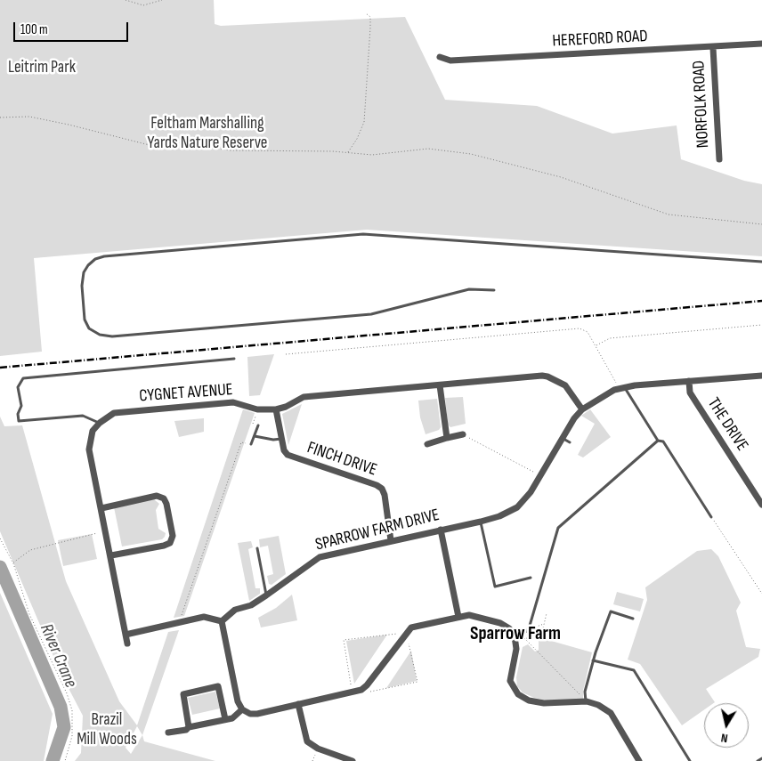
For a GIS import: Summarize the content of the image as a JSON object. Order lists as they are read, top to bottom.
{
  "streets": {
    "street": [
      "HEREFORD ROAD",
      "NORFOLK ROAD",
      "CYGNET AVENUE",
      "THE DRIVE",
      "FINCH DRIVE",
      "SPARROW FARM DRIVE"
    ]
  },
  "crossings": [
    ["HEREFORD ROAD", "NORFOLK ROAD"],
    ["CYGNET AVENUE", "FINCH DRIVE"],
    ["CYGNET AVENUE", "SPARROW FARM DRIVE"],
    ["THE DRIVE", "SPARROW FARM DRIVE"],
    ["FINCH DRIVE", "SPARROW FARM DRIVE"]
  ],
  "districts": ["Sparrow Farm"],
  "water": ["River Crane"],
  "parks": ["Leitrim Park", "Feltham Marshalling Yards Nature Reserve", "Brazil Mill Woods"],
  "scale_bar": "100 m",
  "north": "bottom"
}
